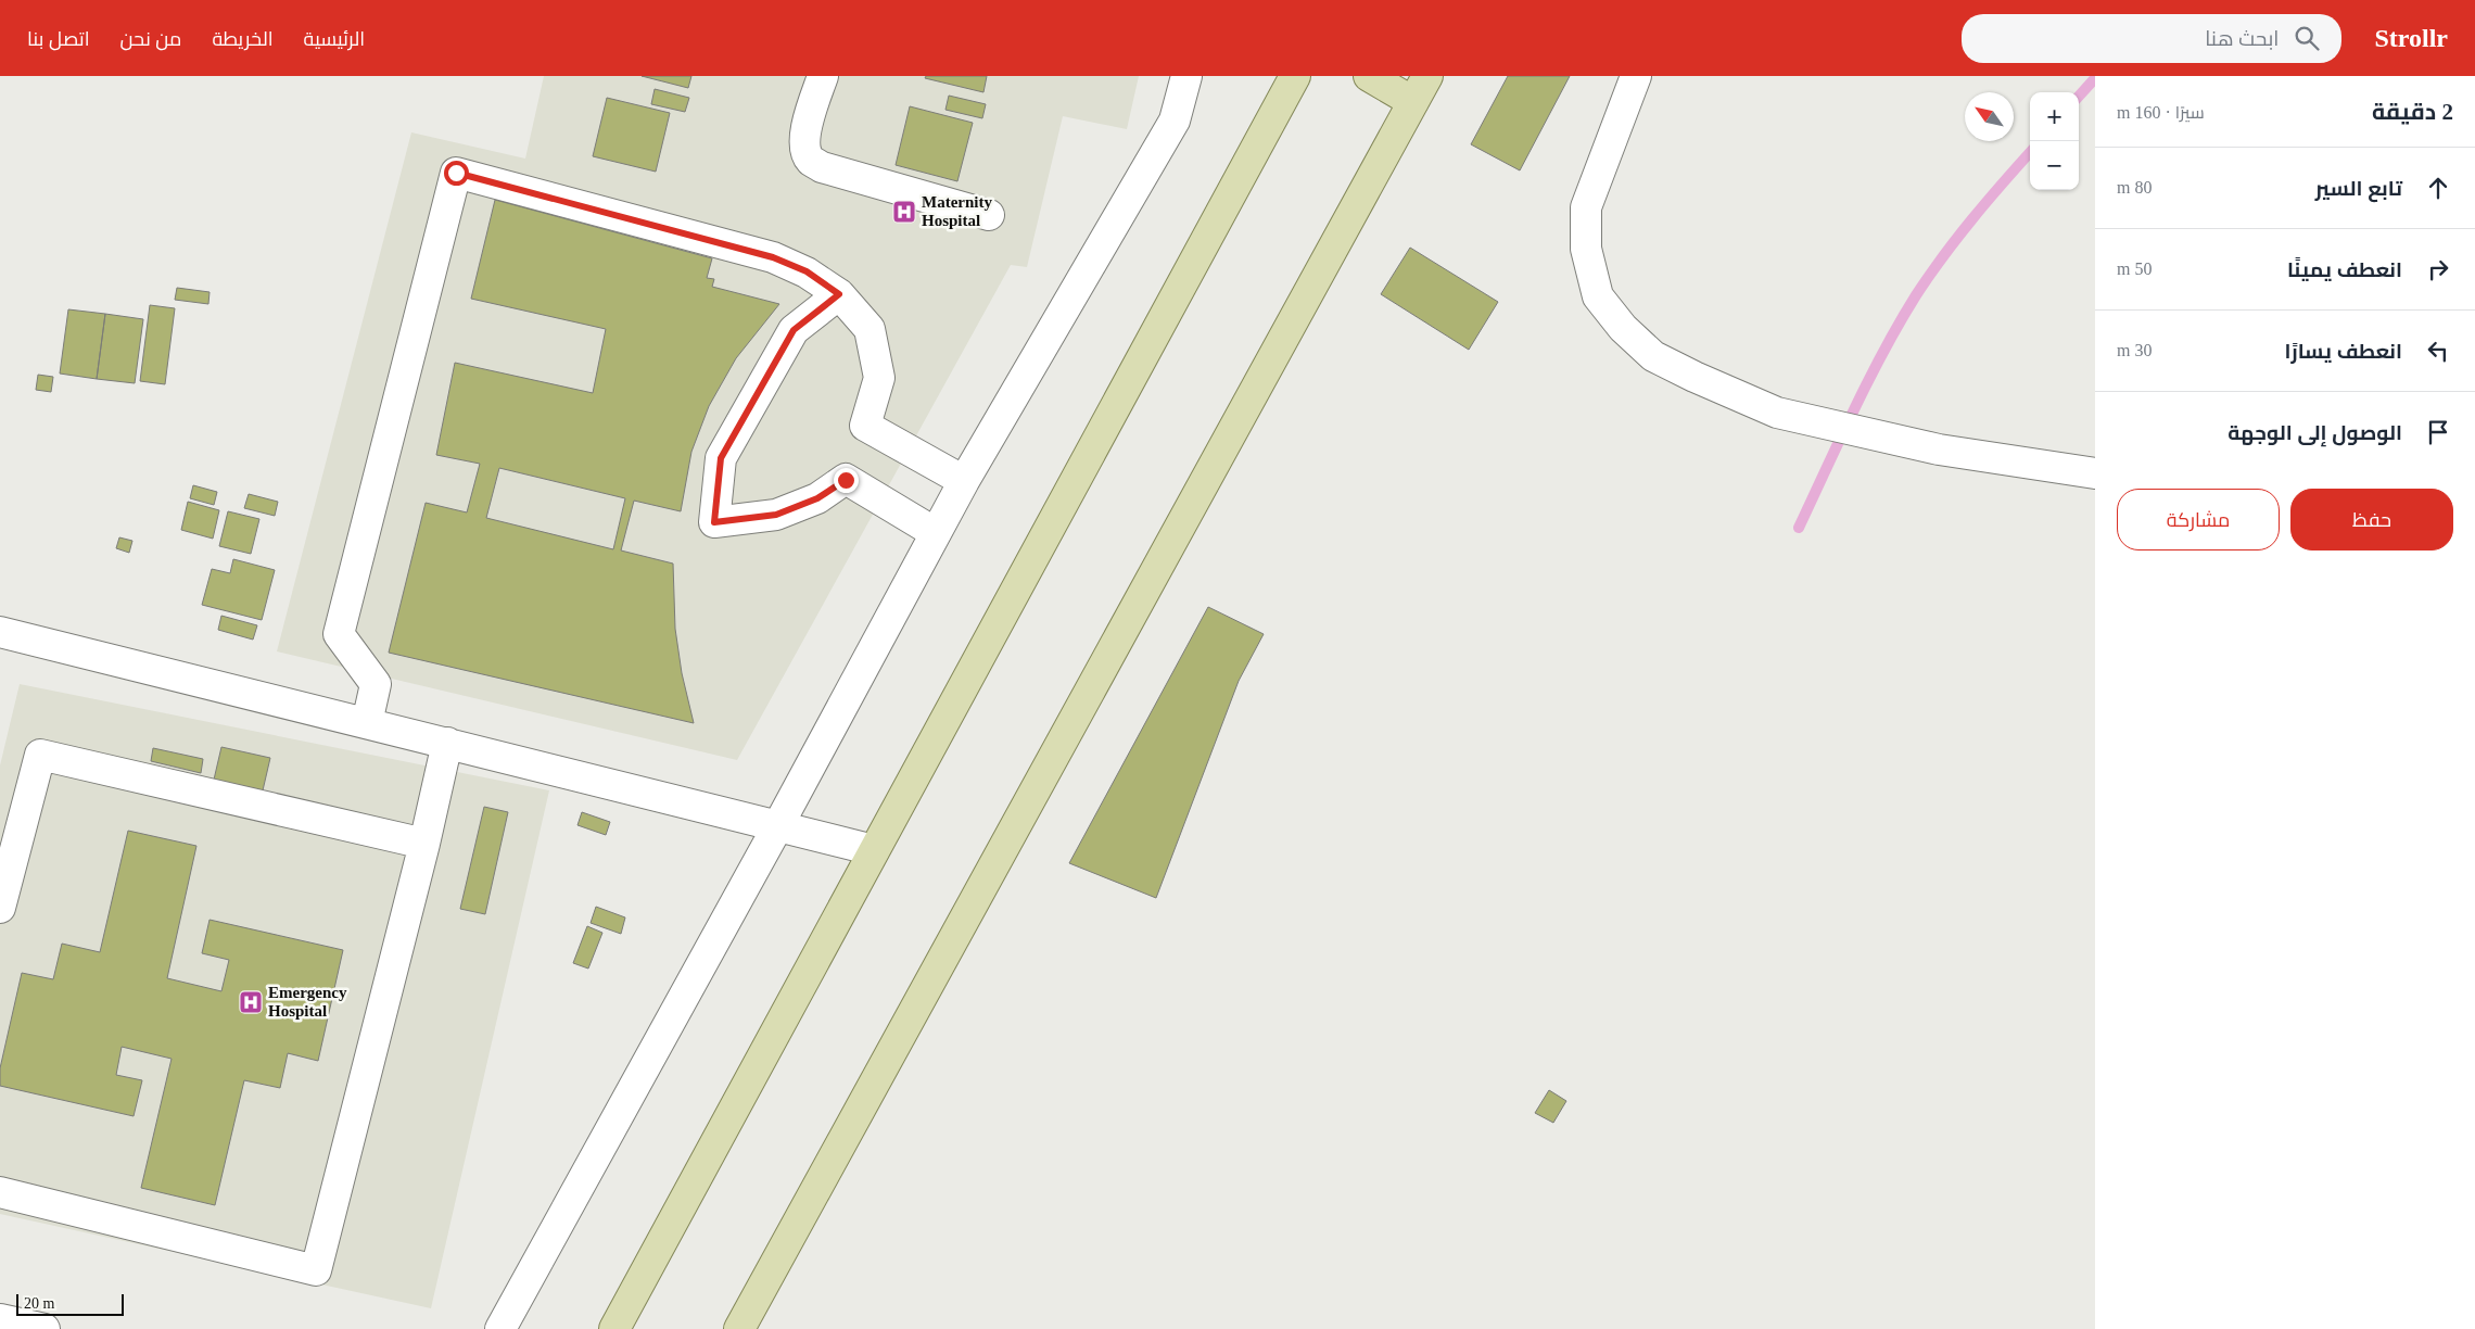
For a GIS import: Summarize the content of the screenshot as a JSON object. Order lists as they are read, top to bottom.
{
  "places": {
    "hospital": ["Maternity Hospital", "Emergency Hospital"]
  },
  "scale_bar": "20 m",
  "north": "top left",
  "page": {
    "header": "Strollr",
    "search": "ابحث هنا",
    "nav": [
      "الرئيسية",
      "الخريطة",
      "من نحن",
      "اتصل بنا"
    ],
    "heading": ["2 دقيقة", "سيرًا · 160 m"],
    "map_buttons": ["+", "−"],
    "list": [
      ["تابع السير", "80 m"],
      ["انعطف يمينًا", "50 m"],
      ["انعطف يسارًا", "30 m"],
      "الوصول إلى الوجهة"
    ],
    "buttons": ["حفظ", "مشاركة"],
    "scale": "20 m"
  }
}
